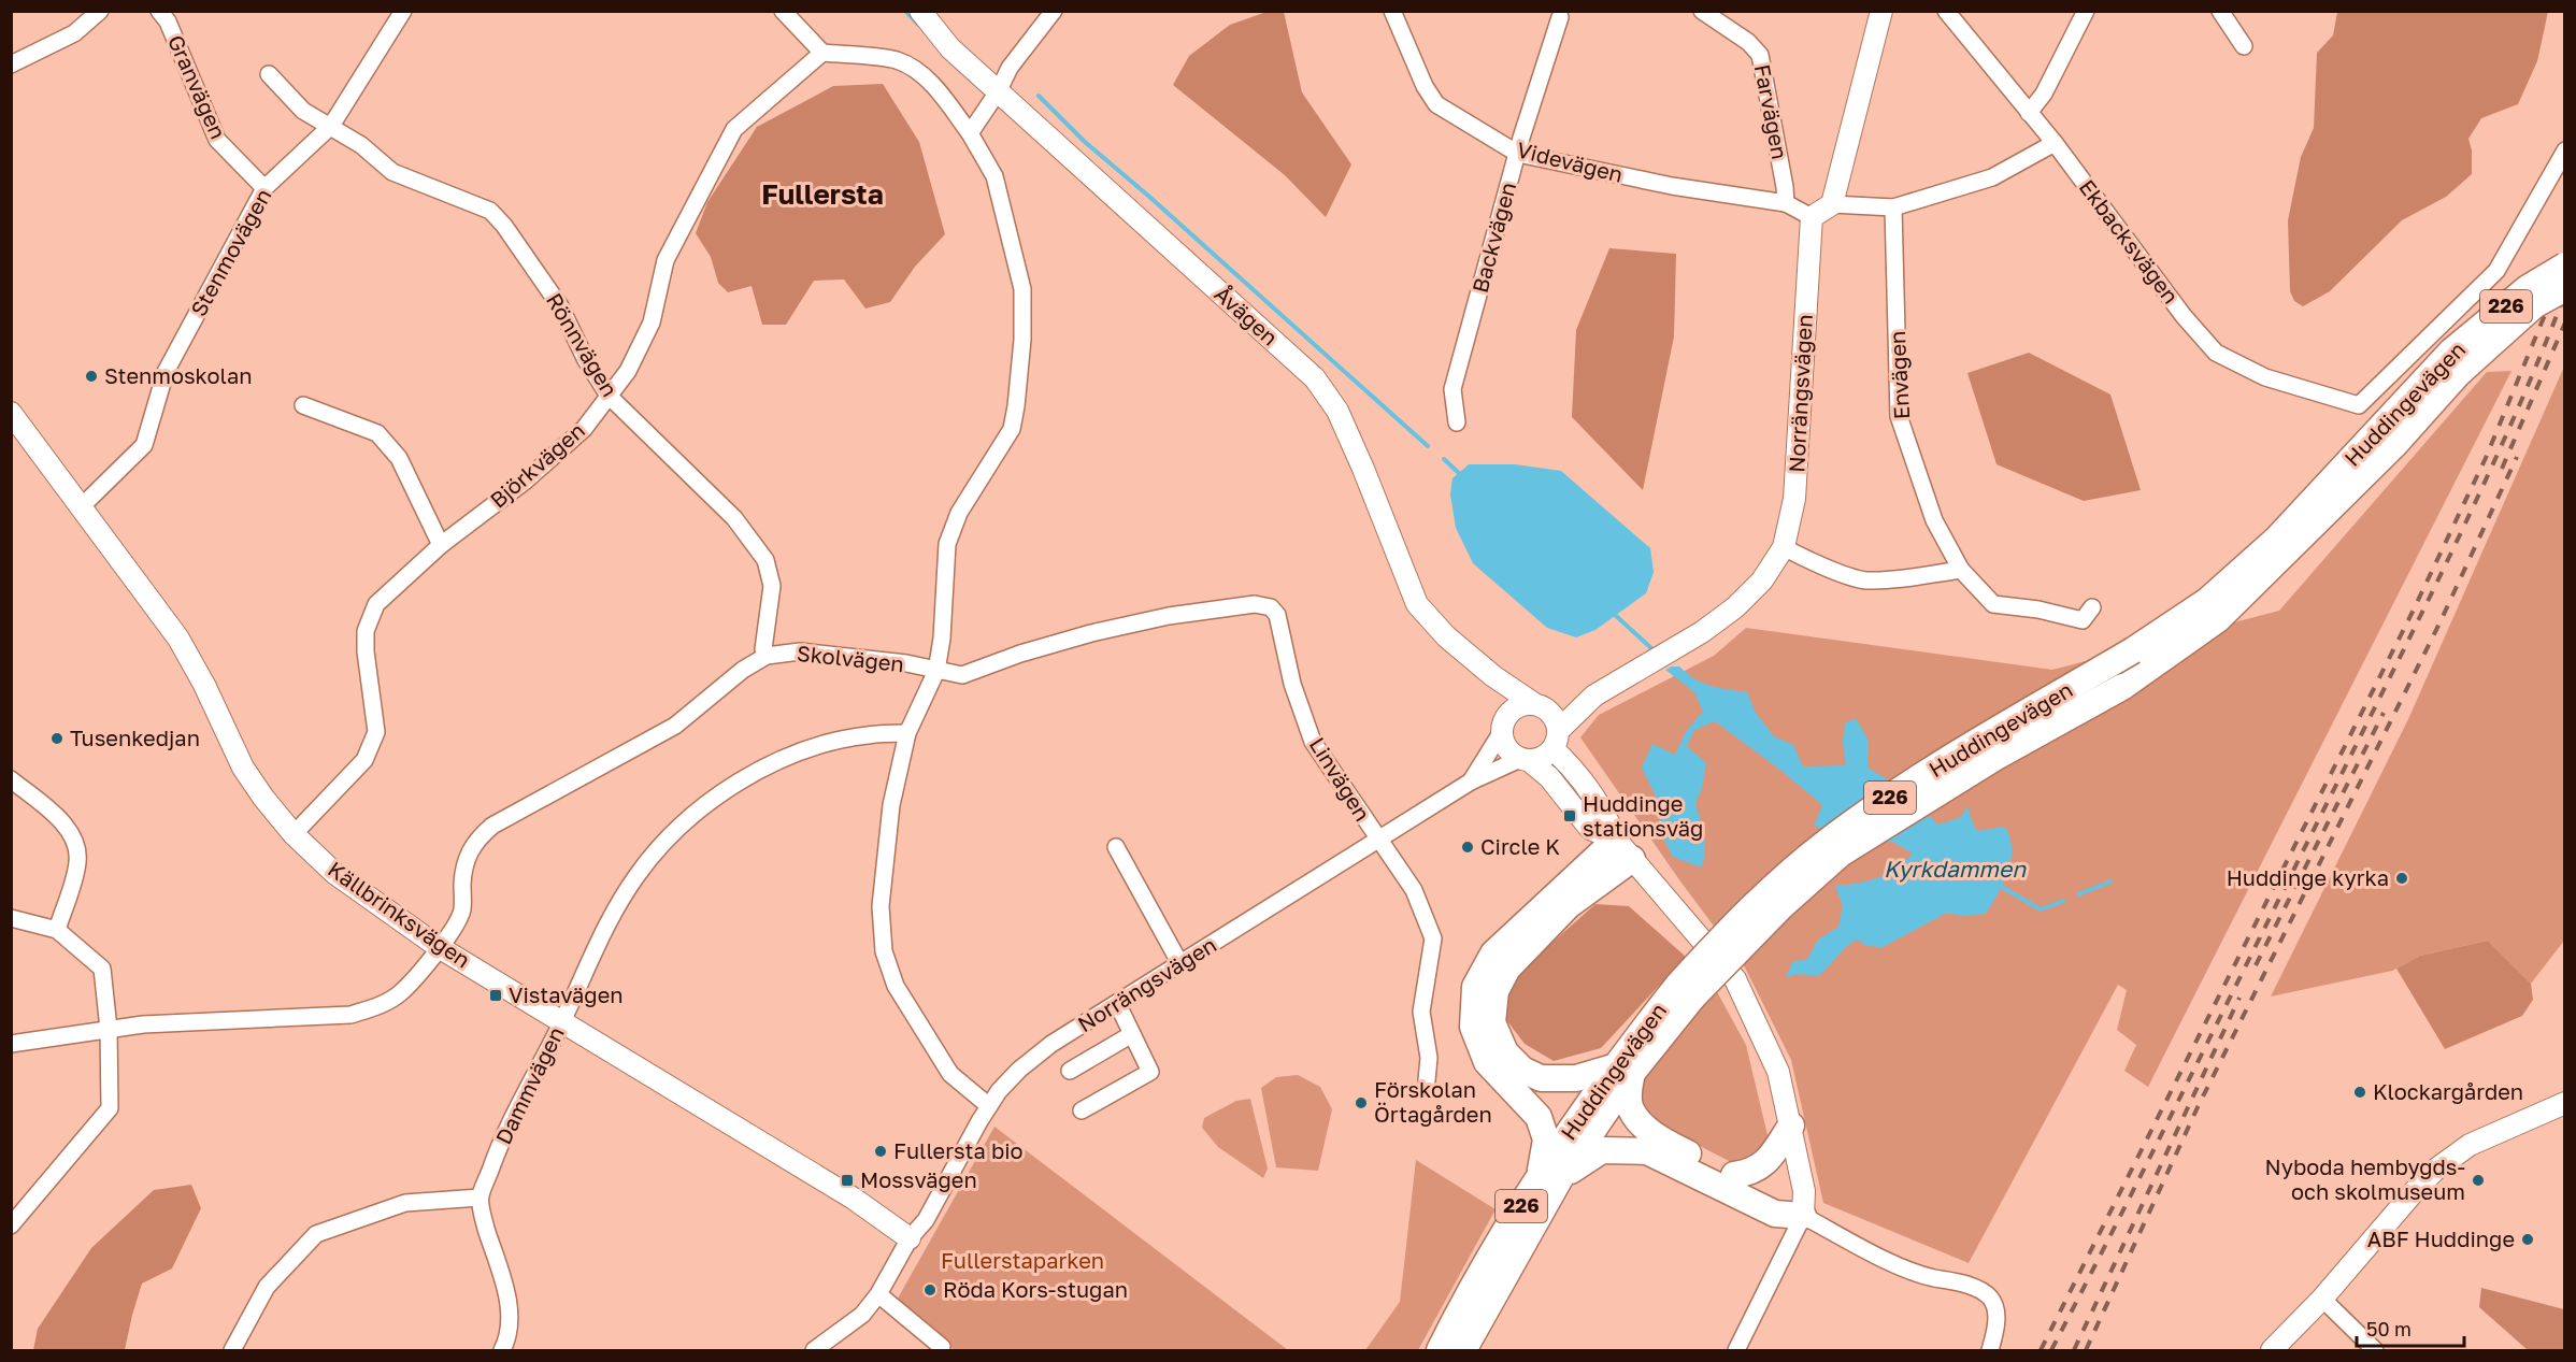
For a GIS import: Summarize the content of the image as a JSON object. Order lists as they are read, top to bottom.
{
  "streets": {
    "main road": ["226", "Huddingevägen"],
    "street": [
      "Granvägen",
      "Farvägen",
      "Videvägen",
      "Backvägen",
      "Ekbacksvägen",
      "Stenmovägen",
      "Åvägen",
      "Rönnvägen",
      "Envägen",
      "Norrängsvägen",
      "Björkvägen",
      "Skolvägen",
      "Linvägen",
      "Källbrinksvägen",
      "Dammvägen"
    ]
  },
  "crossings": [
    ["Granvägen", "Stenmovägen"],
    ["Farvägen", "Videvägen"],
    ["Videvägen", "Backvägen"],
    ["Videvägen", "Norrängsvägen"],
    ["Stenmovägen", "Rönnvägen"],
    ["Stenmovägen", "Källbrinksvägen"],
    ["Åvägen", "Norrängsvägen"],
    ["Rönnvägen", "Björkvägen"],
    ["Rönnvägen", "Skolvägen"],
    ["Norrängsvägen", "Linvägen"],
    ["Norrängsvägen", "Källbrinksvägen"],
    ["Björkvägen", "Källbrinksvägen"],
    ["Skolvägen", "Linvägen"],
    ["Skolvägen", "Källbrinksvägen"],
    ["Källbrinksvägen", "Dammvägen"]
  ],
  "districts": ["Fullersta"],
  "water": ["Kyrkdammen"],
  "parks": ["Fullerstaparken"],
  "places": {
    "other": [
      "Stenmoskolan",
      "Tusenkedjan",
      "Circle K",
      "Huddinge kyrka",
      "Klockargården",
      "Förskolan Örtagården",
      "Fullersta bio",
      "Nyboda hembygds- och skolmuseum",
      "ABF Huddinge",
      "Röda Kors-stugan"
    ],
    "transit": ["Huddinge stationsväg", "Vistavägen", "Mossvägen"]
  },
  "scale_bar": "50 m"
}
